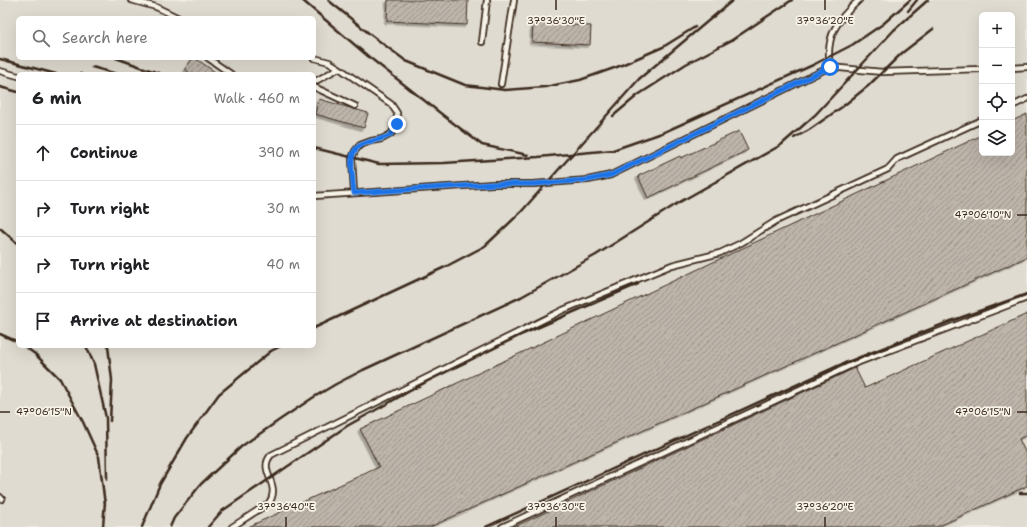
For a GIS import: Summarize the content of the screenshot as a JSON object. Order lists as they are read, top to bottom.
{
  "page": {
    "map_buttons": ["+", "−"],
    "search": "Search here",
    "heading": ["6 min", "Walk · 460 m"],
    "list": [
      ["Continue", "390 m"],
      ["Turn right", "30 m"],
      ["Turn right", "40 m"],
      "Arrive at destination"
    ]
  },
  "coordinates": [
    "37°36'30\"E",
    "37°36'20\"E",
    "47°06'10\"N",
    "47°06'15\"N",
    "37°36'40\"E"
  ]
}
